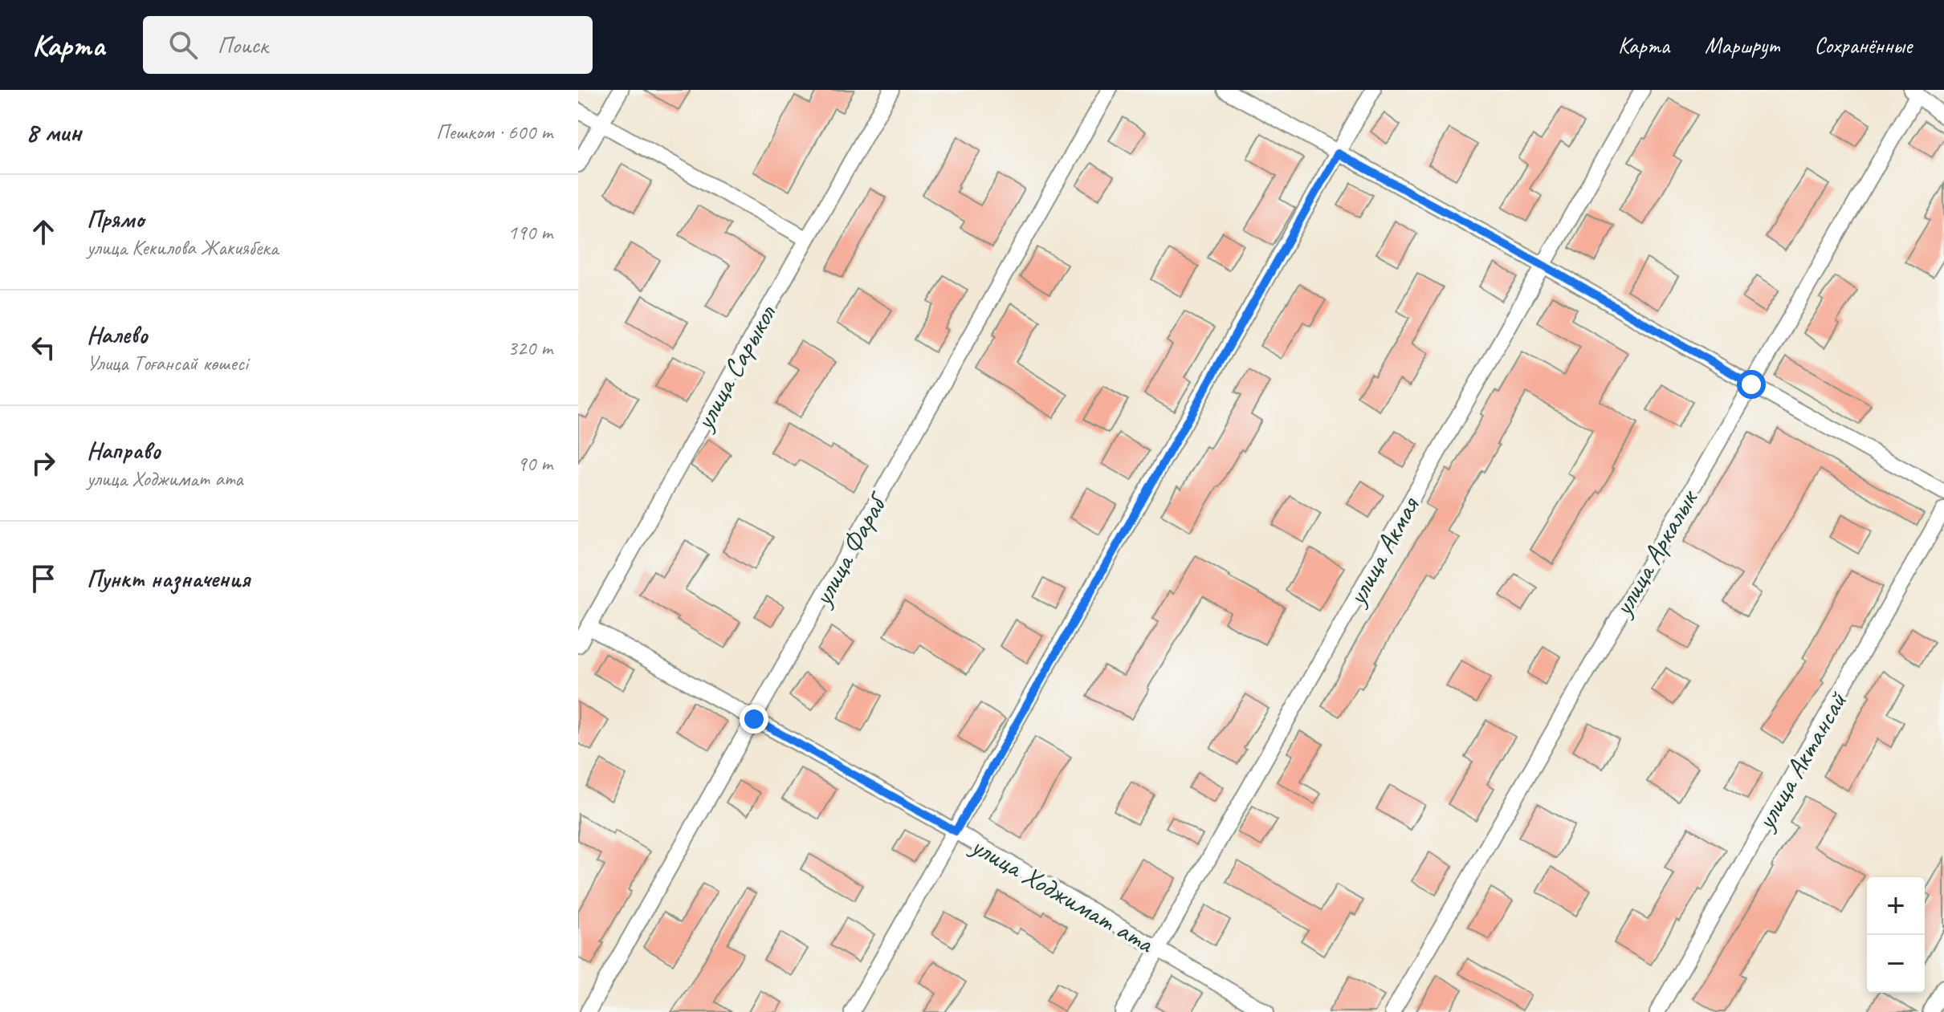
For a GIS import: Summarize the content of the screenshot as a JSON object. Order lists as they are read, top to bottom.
{
  "streets": {
    "street": [
      "улица Сарыкол",
      "улица Фараб",
      "улица Акмая",
      "улица Аркалык",
      "улица Актансай",
      "улица Ходжимат ата"
    ]
  },
  "crossings": [
    ["улица Сарыкол", "улица Ходжимат ата"],
    ["улица Фараб", "улица Ходжимат ата"],
    ["улица Акмая", "улица Ходжимат ата"]
  ],
  "page": {
    "header": "Карта",
    "search": "Поиск",
    "nav": ["Карта", "Маршрут", "Сохранённые"],
    "heading": ["8 мин", "Пешком · 600 m"],
    "list": [
      ["Прямо", "улица Кекилова Жакиябека", "190 m"],
      ["Налево", "Улица Тоғансай көшесі", "320 m"],
      ["Направо", "улица Ходжимат ата", "90 m"],
      "Пункт назначения"
    ],
    "map_buttons": ["+", "−"]
  }
}
